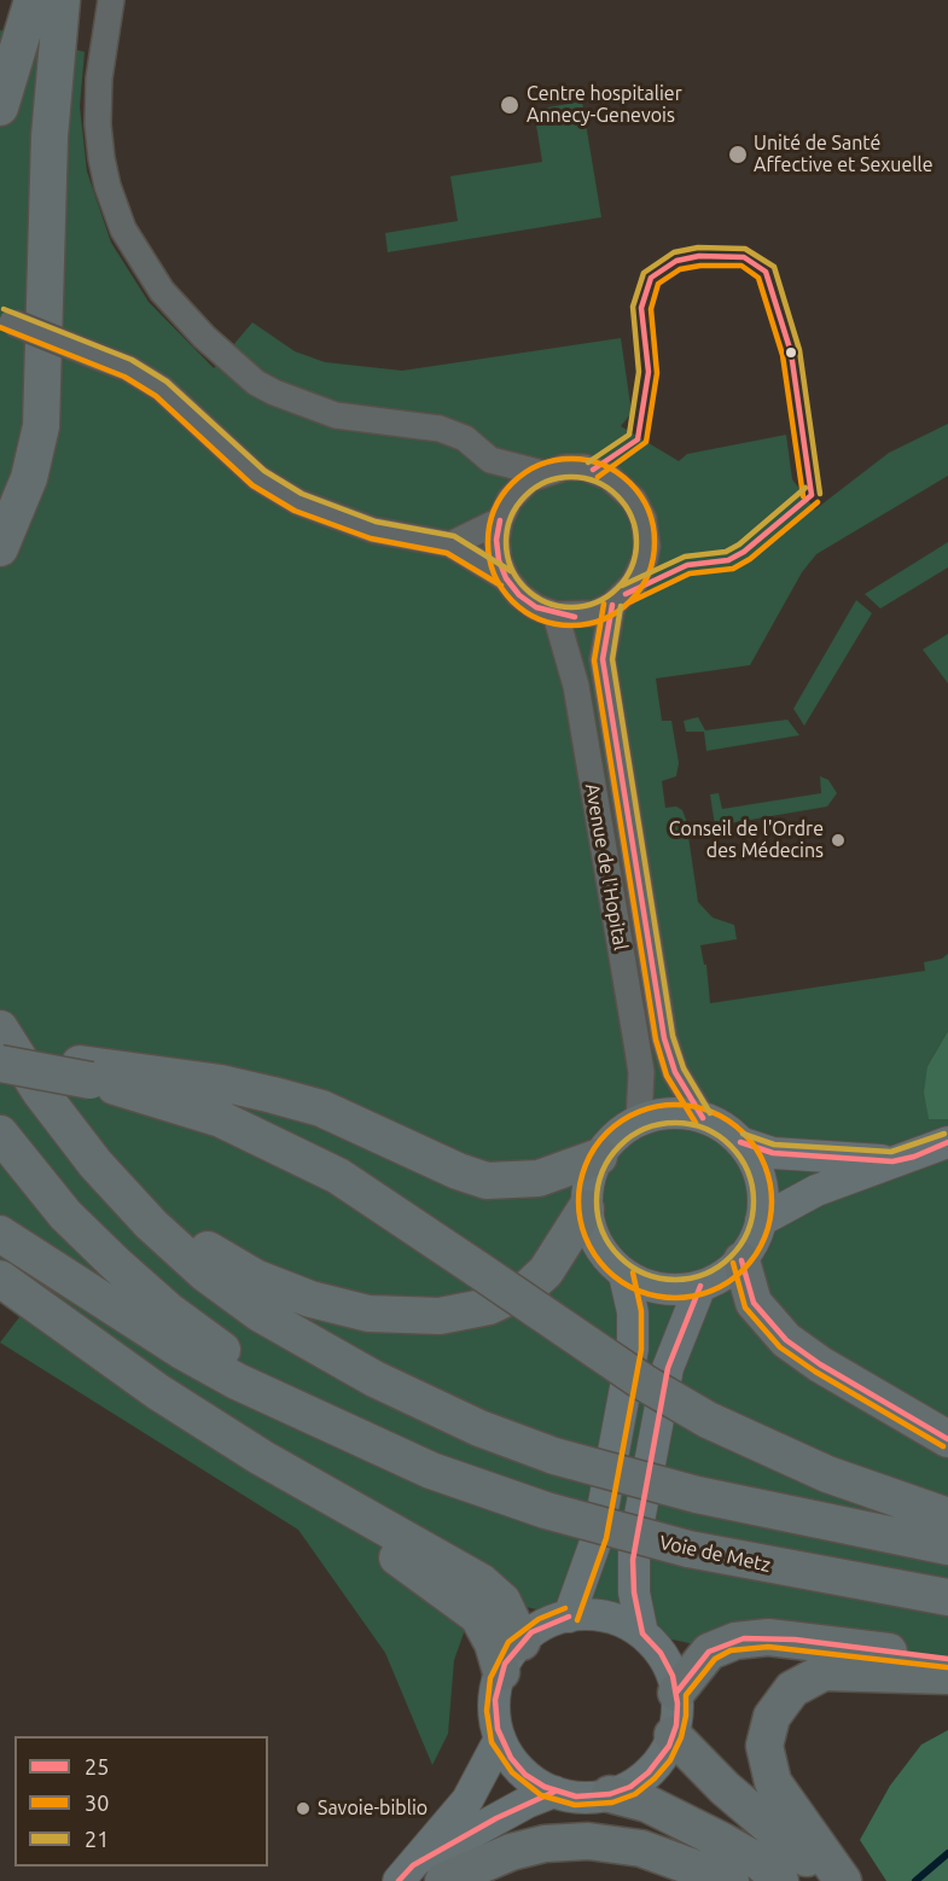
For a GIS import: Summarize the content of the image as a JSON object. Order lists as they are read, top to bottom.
{
  "streets": {
    "highway": ["Voie de Metz"],
    "street": ["Avenue de l'Hopital"]
  },
  "places": [
    "Centre hospitalier Annecy-Genevois",
    "Unité de Santé Affective et Sexuelle",
    "Conseil de l'Ordre des Médecins",
    "Savoie-biblio"
  ],
  "lines": ["transit line 21", "transit line 25", "transit line 30"],
  "legend": ["25", "30", "21"]
}
